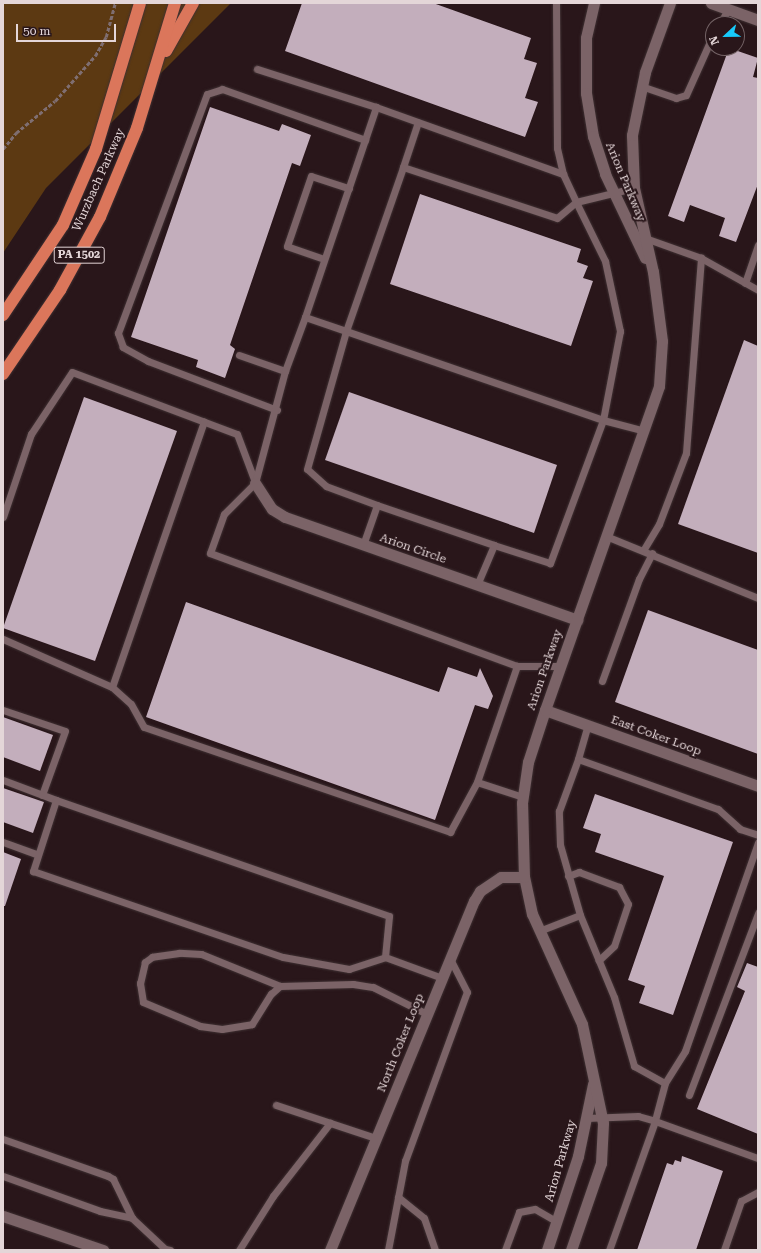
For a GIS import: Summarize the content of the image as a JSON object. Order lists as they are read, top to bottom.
{
  "streets": {
    "highway": ["Wurzbach Parkway", "PA 1502"],
    "street": [
      "Arion Parkway",
      "Arion Circle",
      "East Coker Loop",
      "North Coker Loop"
    ]
  },
  "crossings": [
    ["Arion Parkway", "Arion Circle"],
    ["Arion Parkway", "East Coker Loop"],
    ["Arion Parkway", "North Coker Loop"]
  ],
  "scale_bar": "50 m",
  "north": "left"
}
